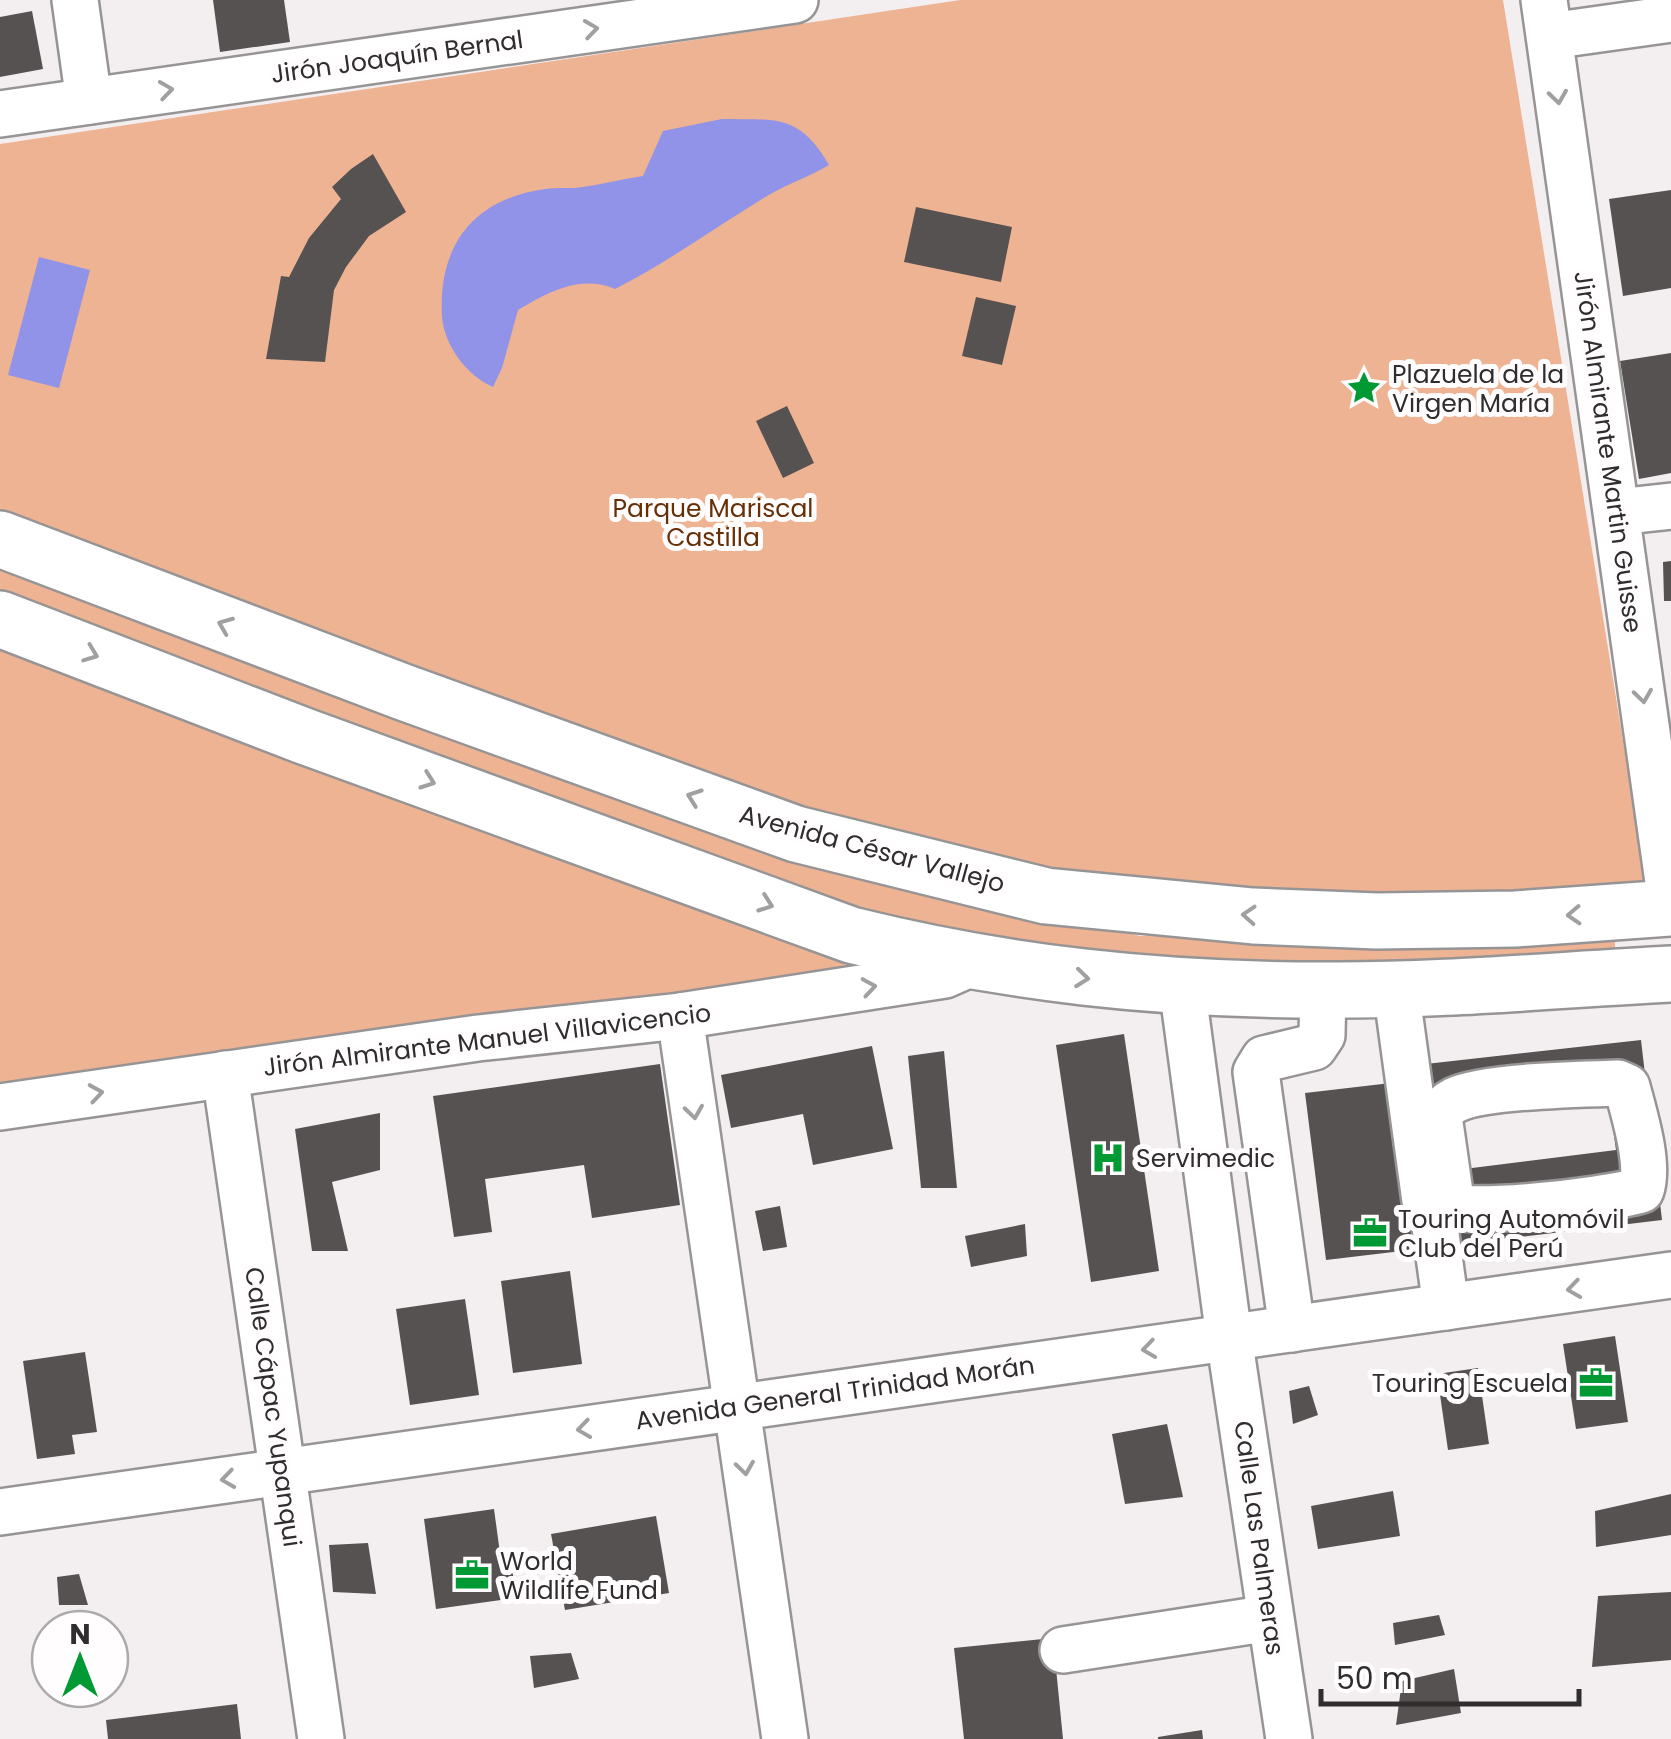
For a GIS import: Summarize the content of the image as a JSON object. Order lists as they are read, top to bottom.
{
  "streets": {
    "main road": ["Avenida César Vallejo"],
    "street": [
      "Jirón Joaquín Bernal",
      "Jirón Almirante Martin Guisse",
      "Jirón Almirante Manuel Villavicencio",
      "Avenida General Trinidad Morán",
      "Calle Cápac Yupanqui",
      "Calle Las Palmeras"
    ]
  },
  "crossings": [
    ["Jirón Almirante Martin Guisse", "Avenida César Vallejo"],
    ["Jirón Almirante Manuel Villavicencio", "Calle Cápac Yupanqui"],
    ["Avenida General Trinidad Morán", "Calle Cápac Yupanqui"],
    ["Avenida General Trinidad Morán", "Calle Las Palmeras"]
  ],
  "one_way": [
    "Jirón Joaquín Bernal",
    "Jirón Almirante Martin Guisse",
    "Jirón Almirante Manuel Villavicencio",
    "Avenida General Trinidad Morán"
  ],
  "parks": ["Parque Mariscal Castilla"],
  "places": {
    "place": ["Plazuela de la Virgen María"],
    "hospital": ["Servimedic"],
    "office": ["Touring Automóvil Club del Perú", "Touring Escuela", "World Wildlife Fund"]
  },
  "scale_bar": "50 m",
  "north": "top"
}
